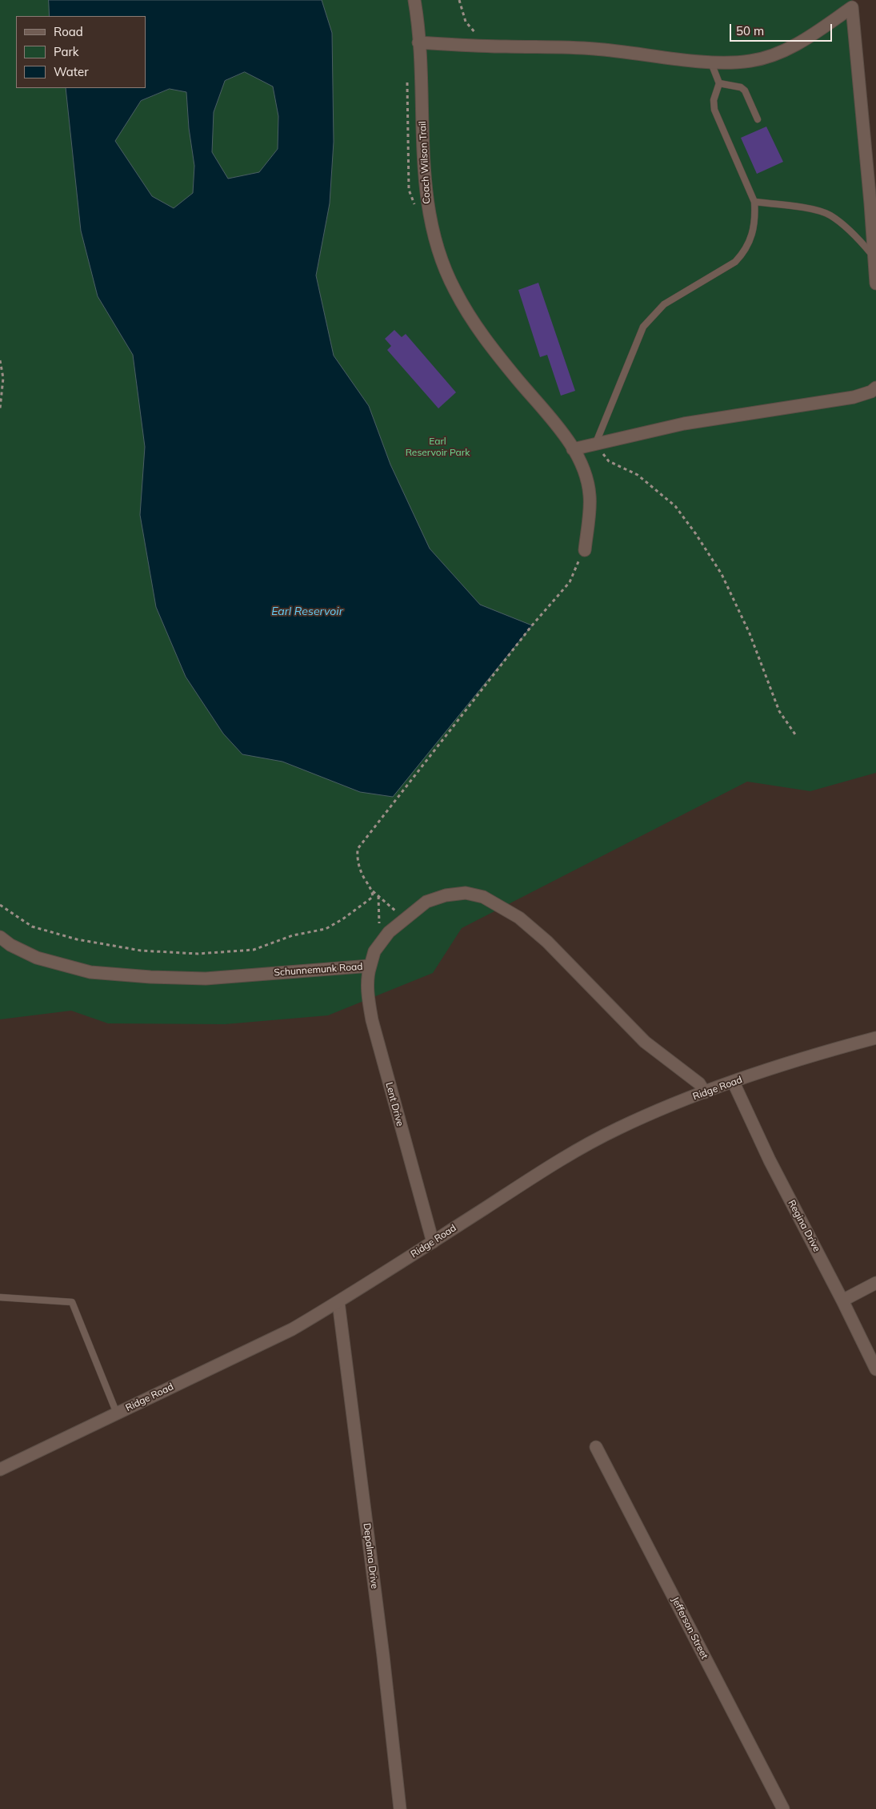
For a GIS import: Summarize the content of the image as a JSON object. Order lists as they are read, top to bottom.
{
  "streets": {
    "street": [
      "Coach Wilson Trail",
      "Schunnemunk Road",
      "Ridge Road",
      "Lent Drive",
      "Regina Drive",
      "Depalma Drive",
      "Jefferson Street"
    ]
  },
  "crossings": [
    ["Schunnemunk Road", "Ridge Road"],
    ["Schunnemunk Road", "Lent Drive"],
    ["Ridge Road", "Lent Drive"],
    ["Ridge Road", "Regina Drive"],
    ["Ridge Road", "Depalma Drive"]
  ],
  "water": ["Earl Reservoir"],
  "parks": ["Earl Reservoir Park"],
  "legend": ["Road", "Park", "Water"],
  "scale_bar": "50 m"
}
